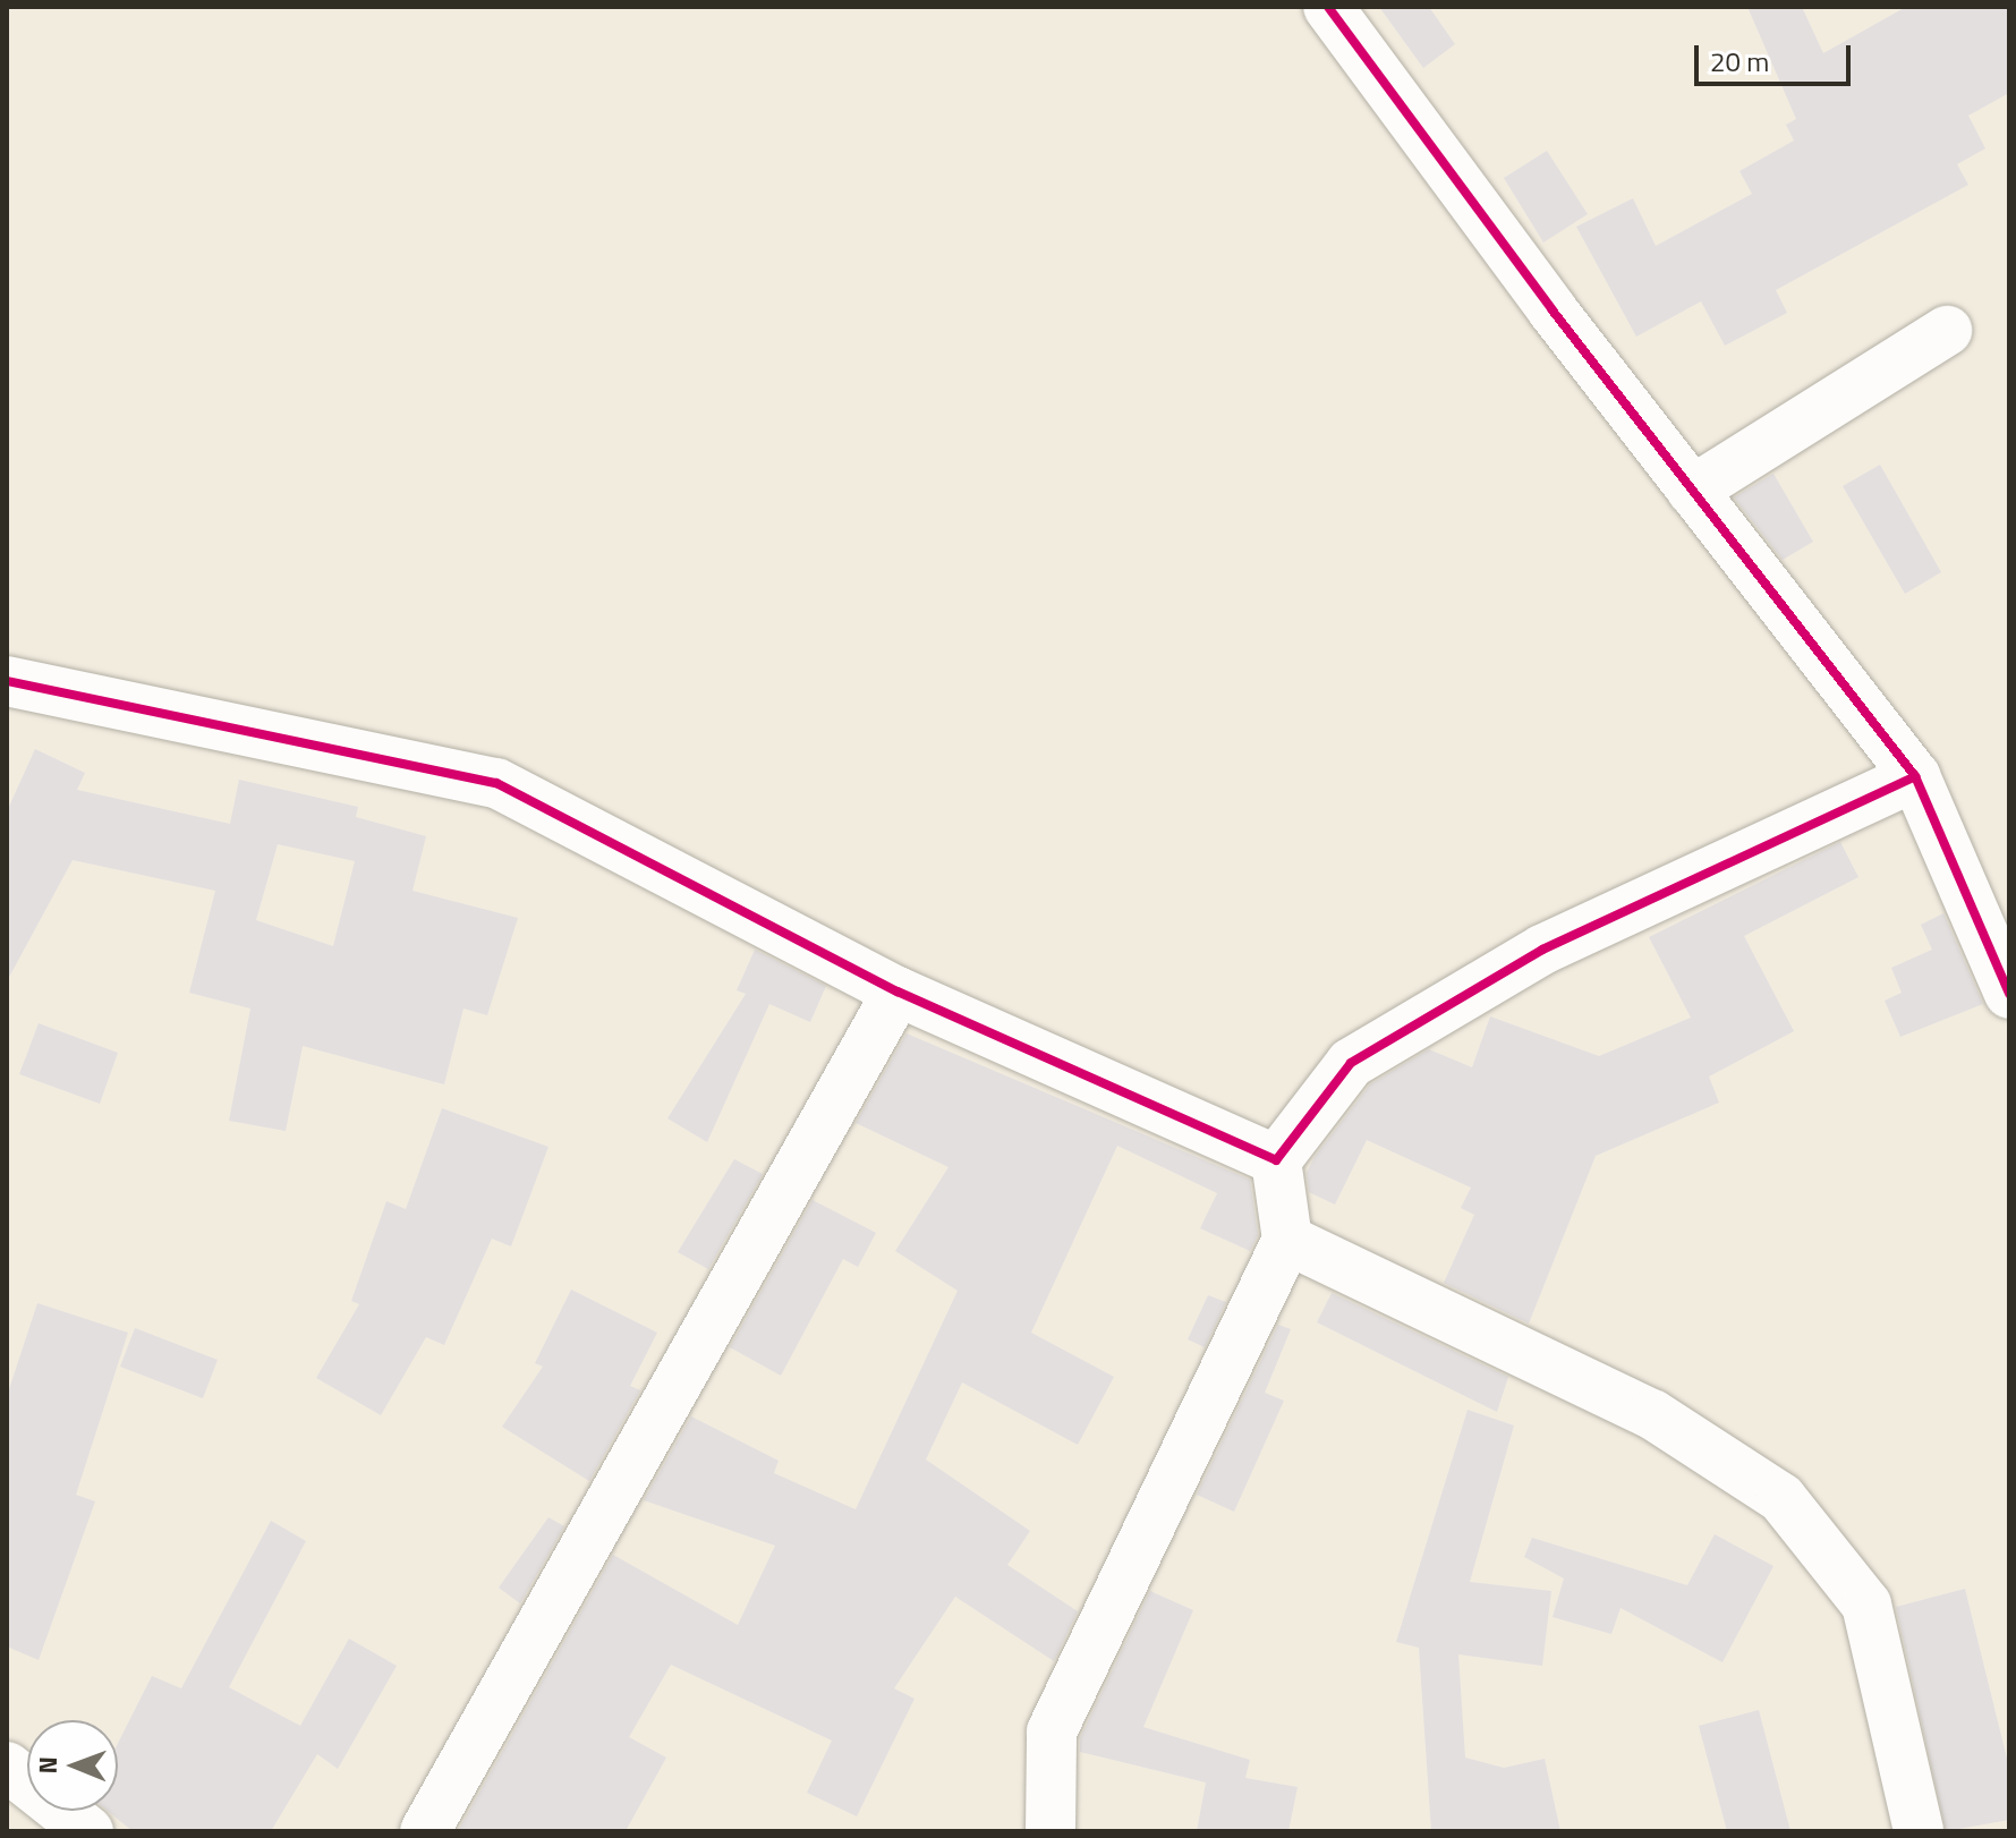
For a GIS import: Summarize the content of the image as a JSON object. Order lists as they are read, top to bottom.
{
  "scale_bar": "20 m",
  "north": "left"
}
